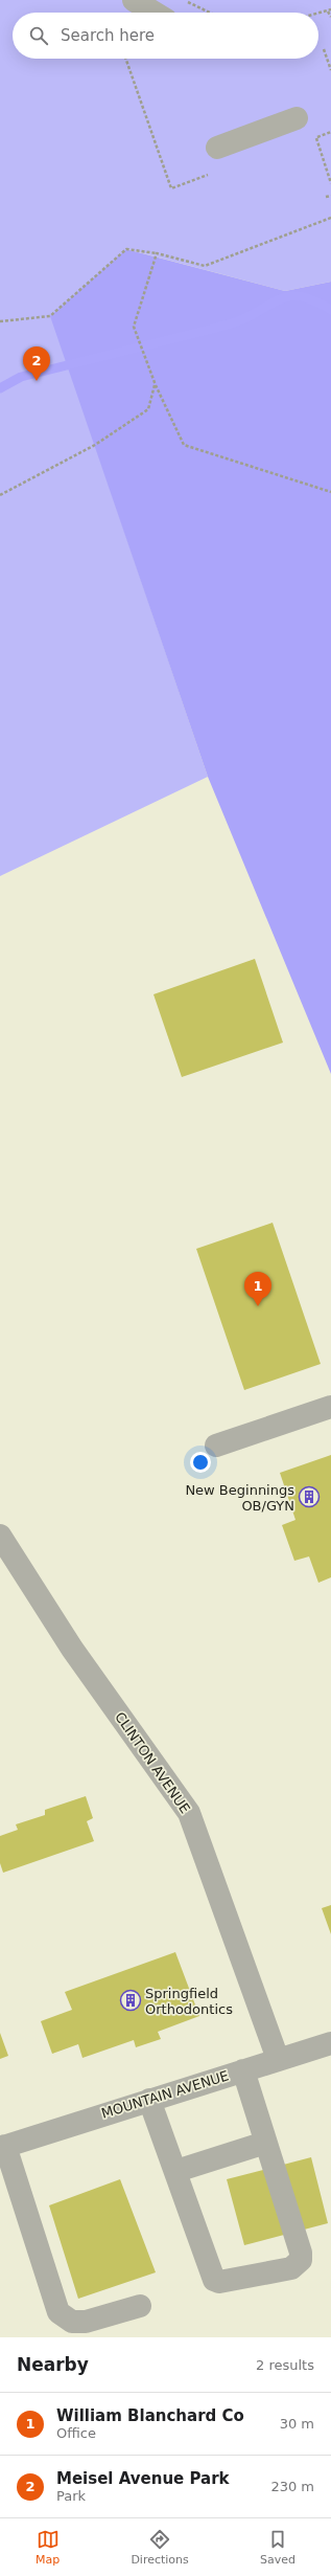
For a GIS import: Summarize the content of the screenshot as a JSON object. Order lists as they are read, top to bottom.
{
  "streets": {
    "street": ["CLINTON AVENUE", "MOUNTAIN AVENUE"]
  },
  "crossings": [
    ["CLINTON AVENUE", "MOUNTAIN AVENUE"]
  ],
  "places": {
    "building": ["New Beginnings OB/GYN", "Springfield Orthodontics"]
  },
  "page": {
    "search": "Search here",
    "pins": ["2", "1"],
    "heading": ["Nearby", "2 results"],
    "list": [
      {
        "mark": "1",
        "name": "William Blanchard Co",
        "note": "Office",
        "value": "30 m"
      },
      {
        "mark": "2",
        "name": "Meisel Avenue Park",
        "note": "Park",
        "value": "230 m"
      }
    ],
    "nav": ["Map", "Directions", "Saved"]
  }
}
